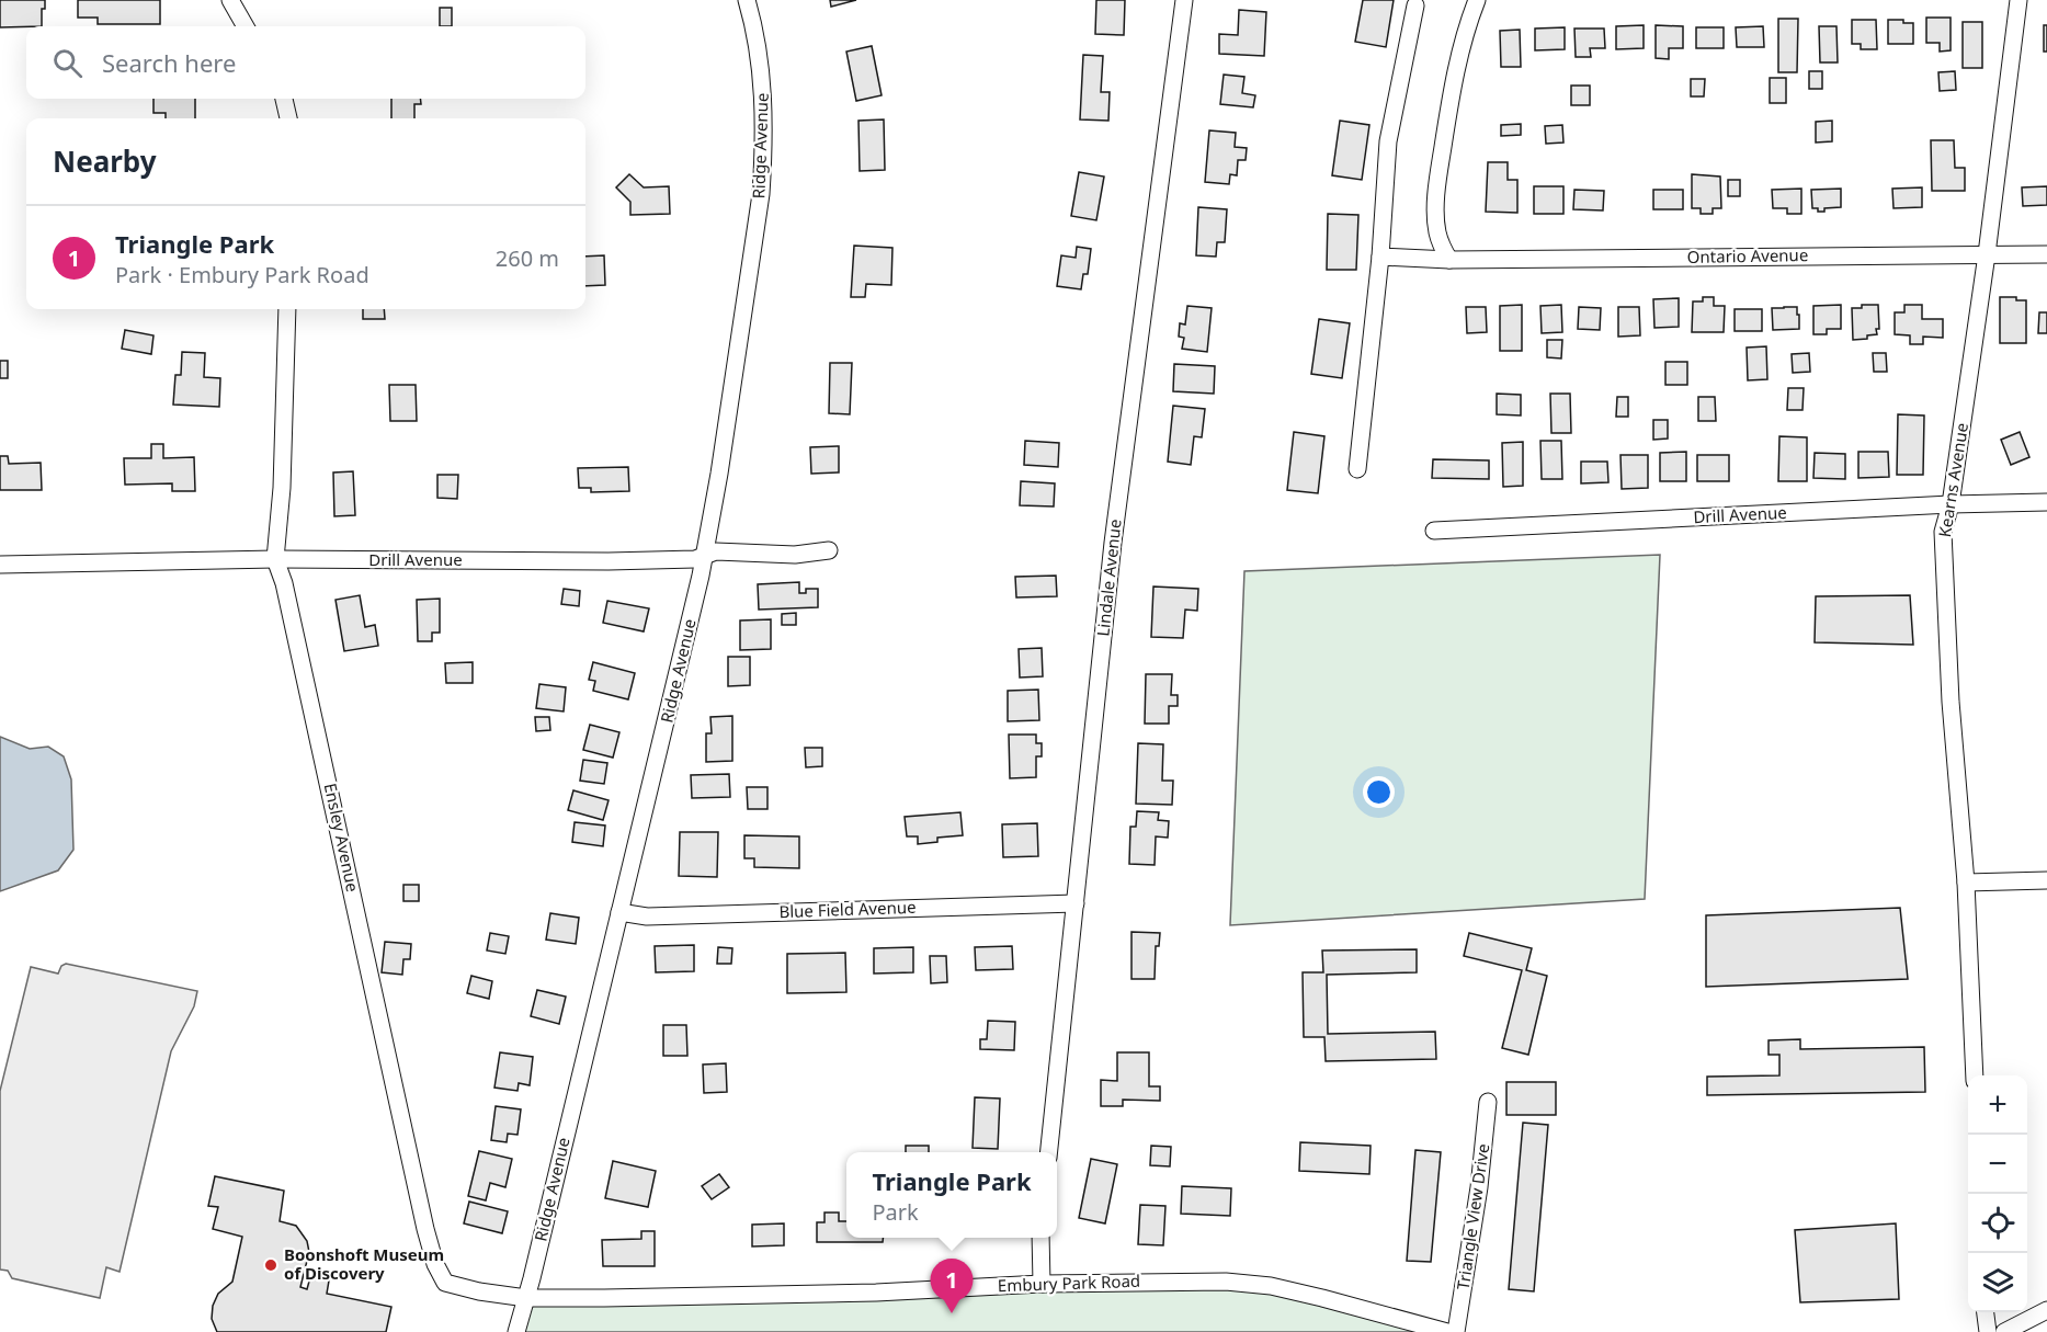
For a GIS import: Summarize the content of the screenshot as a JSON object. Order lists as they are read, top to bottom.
{
  "streets": {
    "street": [
      "Ridge Avenue",
      "Ontario Avenue",
      "Kearns Avenue",
      "Drill Avenue",
      "Lindale Avenue",
      "Ensley Avenue",
      "Blue Field Avenue",
      "Triangle View Drive",
      "Embury Park Road"
    ]
  },
  "crossings": [
    ["Ridge Avenue", "Drill Avenue"],
    ["Ridge Avenue", "Ensley Avenue"],
    ["Ridge Avenue", "Blue Field Avenue"],
    ["Ridge Avenue", "Embury Park Road"],
    ["Ontario Avenue", "Kearns Avenue"],
    ["Kearns Avenue", "Drill Avenue"],
    ["Drill Avenue", "Ensley Avenue"],
    ["Lindale Avenue", "Blue Field Avenue"],
    ["Ensley Avenue", "Embury Park Road"]
  ],
  "places": ["Boonshoft Museum of Discovery"],
  "page": {
    "search": "Search here",
    "heading": "Nearby",
    "list": [
      {
        "mark": "1",
        "name": "Triangle Park",
        "note": "Park · Embury Park Road",
        "value": "260 m"
      }
    ],
    "map_buttons": ["+", "−"],
    "popup": ["Triangle Park", "Park"],
    "pins": "1"
  }
}
